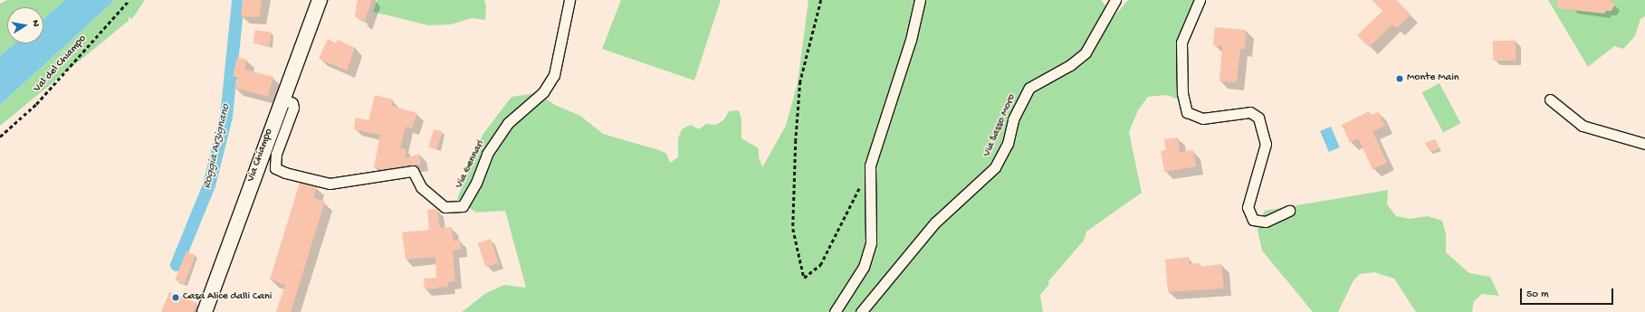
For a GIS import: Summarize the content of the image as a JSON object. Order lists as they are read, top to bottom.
{
  "streets": {
    "main road": ["Via Chiampo"],
    "street": ["Via Sasso Moro", "Via Gennari"],
    "path": ["Val del Chiampo"]
  },
  "crossings": [
    ["Via Chiampo", "Via Gennari"]
  ],
  "water": ["Roggia Arzignano"],
  "places": ["Monte Main", "Casa Alice dalli Cani"],
  "scale_bar": "50 m",
  "north": "right"
}
